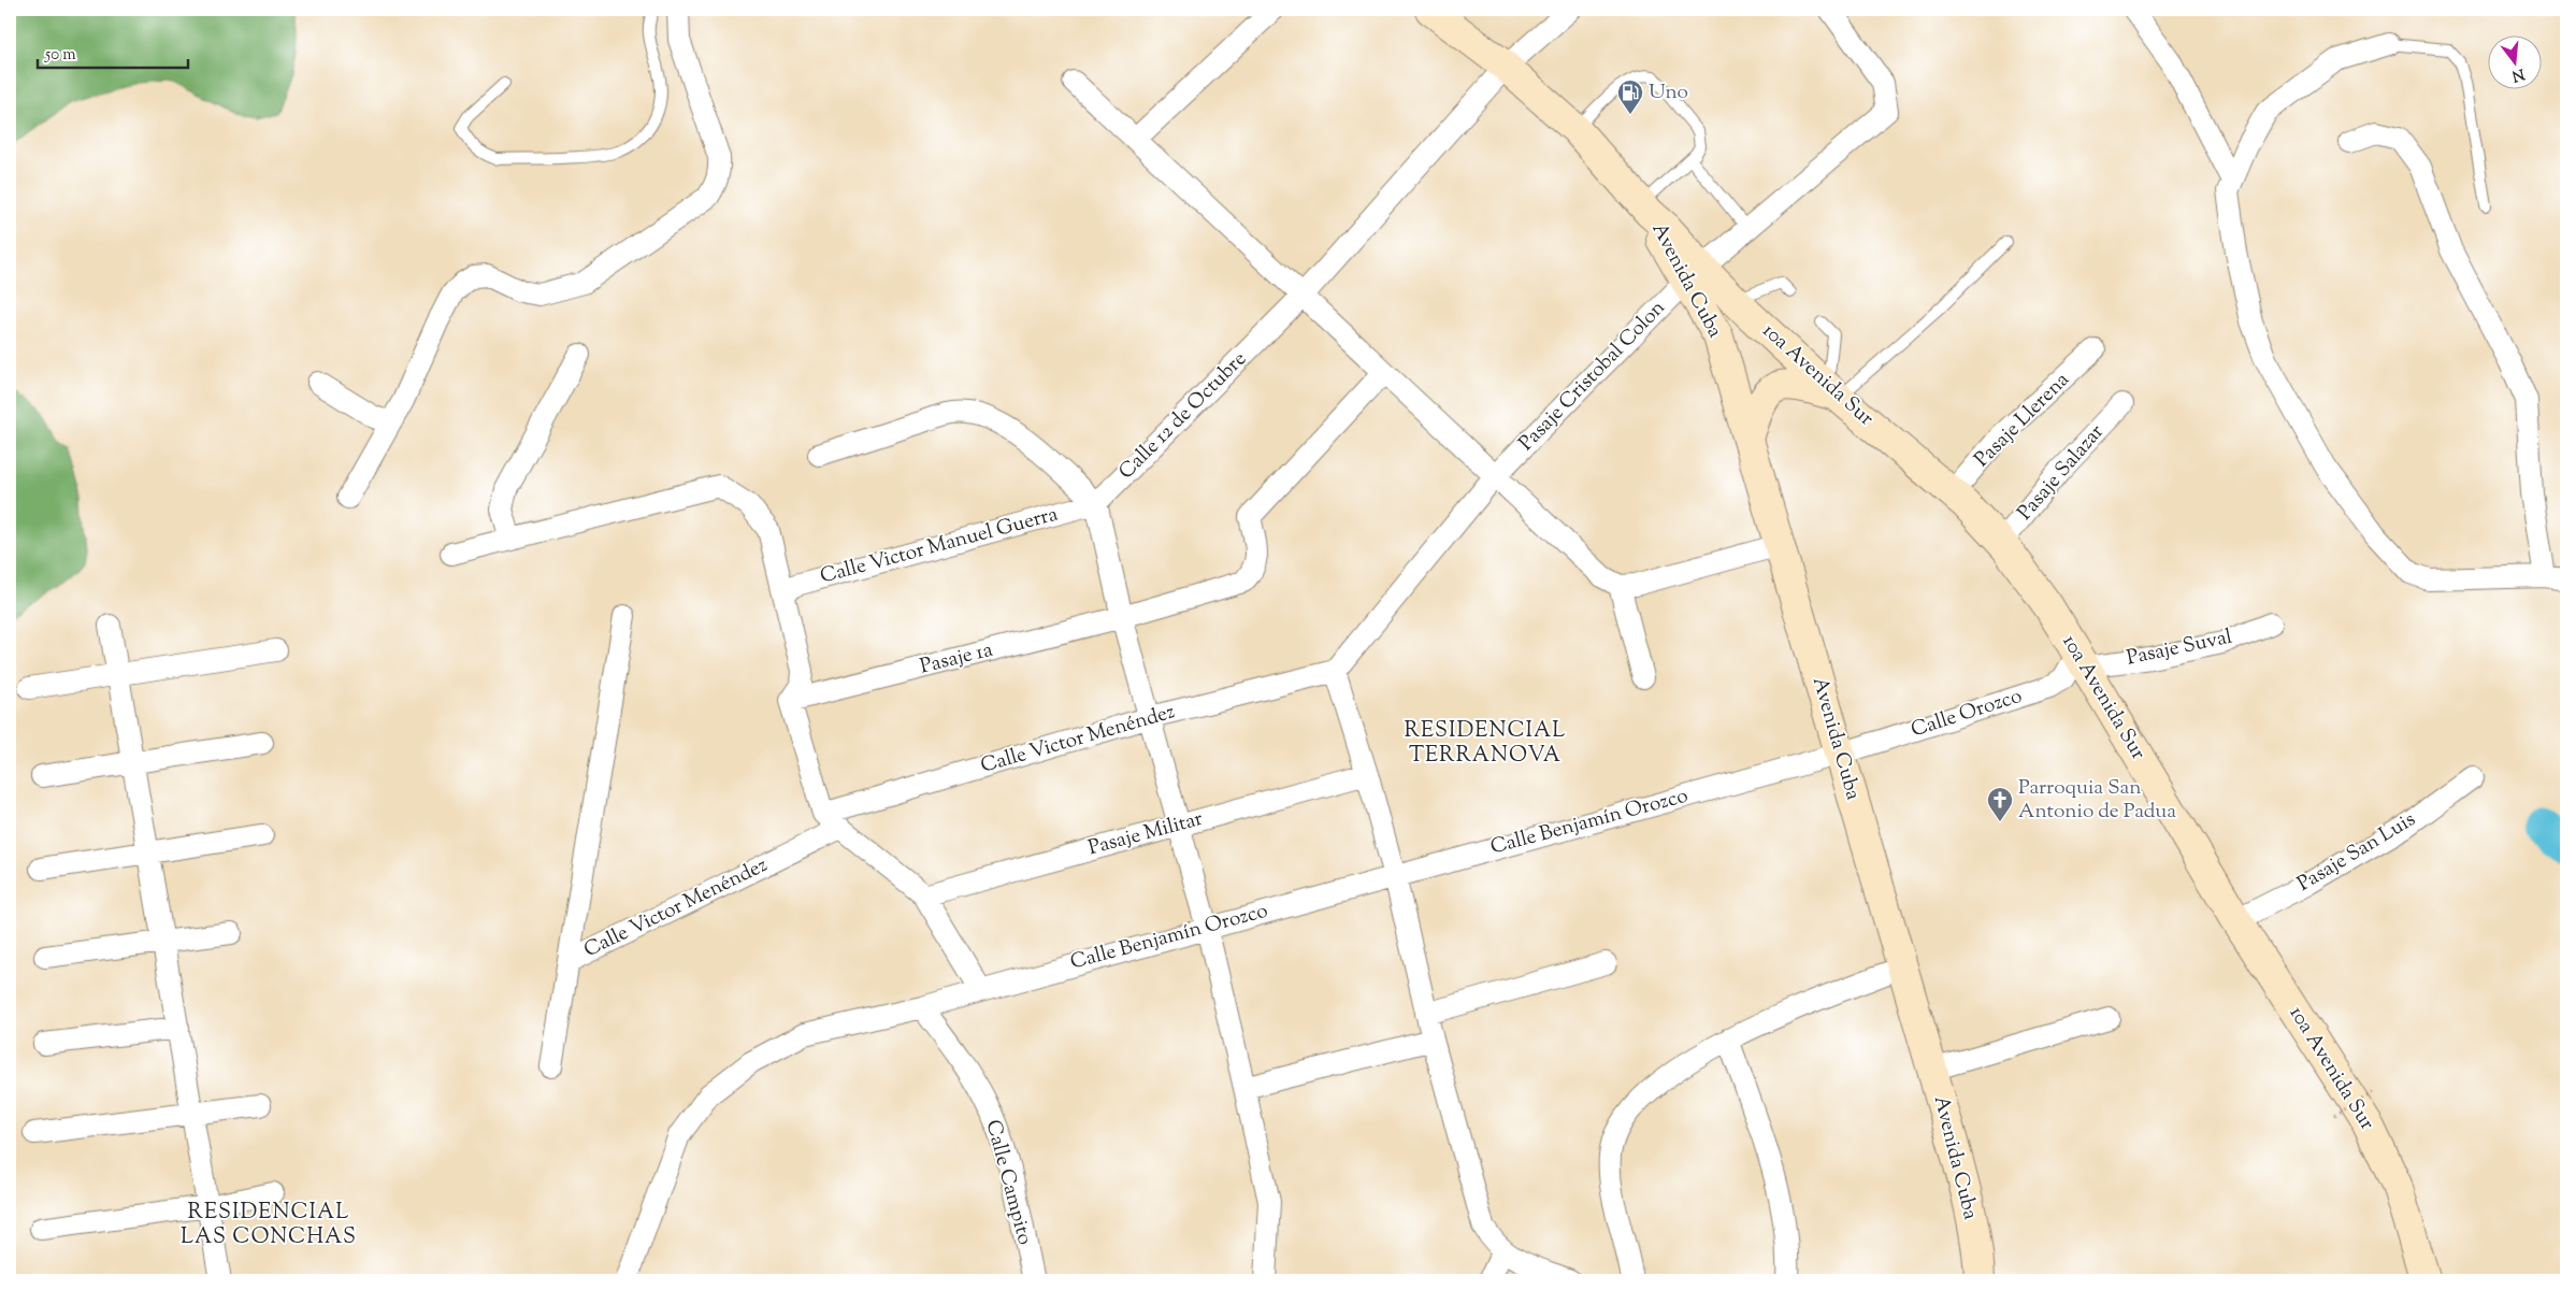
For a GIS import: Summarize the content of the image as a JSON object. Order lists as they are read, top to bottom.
{
  "streets": {
    "main road": ["Avenida Cuba", "10a Avenida Sur"],
    "street": [
      "Pasaje Cristobal Colon",
      "Calle 12 de Octubre",
      "Pasaje Llerena",
      "Pasaje Salazar",
      "Calle Victor Manuel Guerra",
      "Pasaje Suval",
      "Pasaje 1a",
      "Calle Orozco",
      "Calle Victor Menéndez",
      "Calle Benjamín Orozco",
      "Pasaje Militar",
      "Pasaje San Luis",
      "Calle Campito"
    ]
  },
  "crossings": [
    ["Avenida Cuba", "10a Avenida Sur"],
    ["Avenida Cuba", "Pasaje Cristobal Colon"],
    ["Avenida Cuba", "Calle 12 de Octubre"],
    ["Avenida Cuba", "Calle Orozco"],
    ["Avenida Cuba", "Calle Benjamín Orozco"],
    ["10a Avenida Sur", "Pasaje Cristobal Colon"],
    ["10a Avenida Sur", "Pasaje Llerena"],
    ["10a Avenida Sur", "Pasaje Salazar"],
    ["10a Avenida Sur", "Pasaje Suval"],
    ["10a Avenida Sur", "Calle Orozco"],
    ["10a Avenida Sur", "Pasaje San Luis"],
    ["Pasaje Cristobal Colon", "Calle Victor Menéndez"],
    ["Calle 12 de Octubre", "Calle Victor Manuel Guerra"],
    ["Pasaje Suval", "Calle Orozco"],
    ["Calle Orozco", "Calle Benjamín Orozco"],
    ["Calle Benjamín Orozco", "Calle Campito"]
  ],
  "districts": ["RESIDENCIAL TERRANOVA", "RESIDENCIAL LAS CONCHAS"],
  "places": {
    "fuel station": ["Uno"],
    "church": ["Parroquia San Antonio de Padua"]
  },
  "scale_bar": "50 m",
  "north": "bottom"
}
